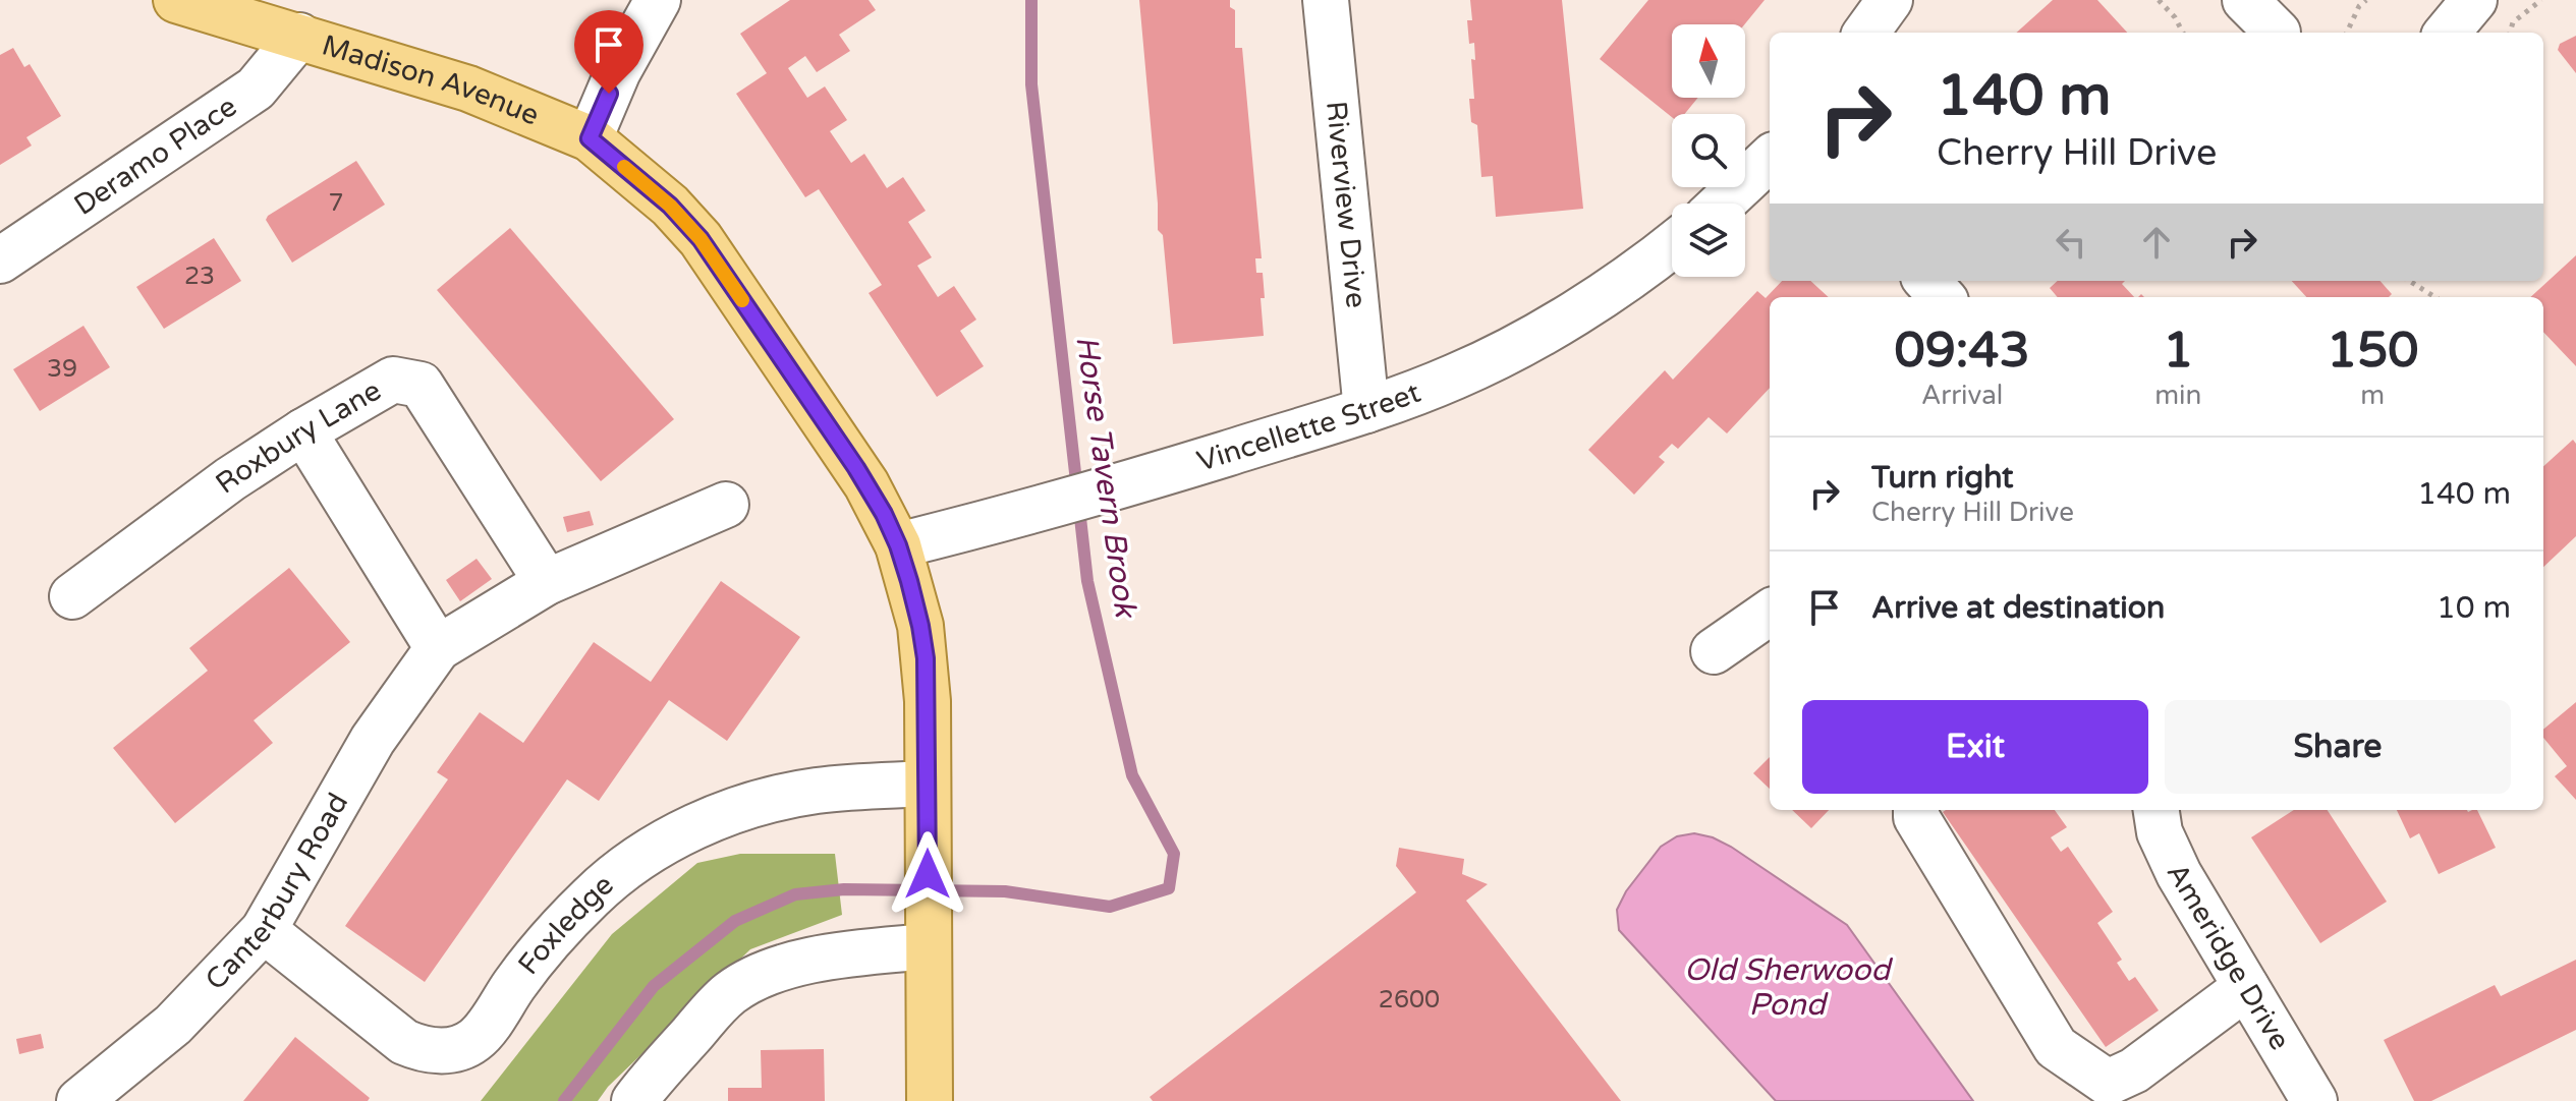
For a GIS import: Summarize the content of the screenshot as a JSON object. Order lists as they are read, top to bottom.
{
  "streets": {
    "main road": ["Madison Avenue"],
    "street": [
      "Deramo Place",
      "Riverview Drive",
      "Vincellette Street",
      "Roxbury Lane",
      "Canterbury Road",
      "Foxledge",
      "Ameridge Drive"
    ]
  },
  "crossings": [
    ["Madison Avenue", "Deramo Place"],
    ["Madison Avenue", "Vincellette Street"],
    ["Madison Avenue", "Foxledge"],
    ["Riverview Drive", "Vincellette Street"],
    ["Roxbury Lane", "Canterbury Road"],
    ["Canterbury Road", "Foxledge"]
  ],
  "water": ["Horse Tavern Brook", "Old Sherwood Pond"],
  "house_numbers": [
    "7",
    "23",
    "39",
    "2600"
  ],
  "north": "top",
  "page": {
    "turn": ["140 m", "Cherry Hill Drive"],
    "eta": [
      "09:43",
      "Arrival",
      "1",
      "min",
      "150",
      "m"
    ],
    "list": [
      {
        "name": "Turn right",
        "note": "Cherry Hill Drive",
        "value": "140 m"
      },
      {
        "name": "Arrive at destination",
        "value": "10 m"
      }
    ],
    "buttons": ["Exit", "Share"]
  }
}
